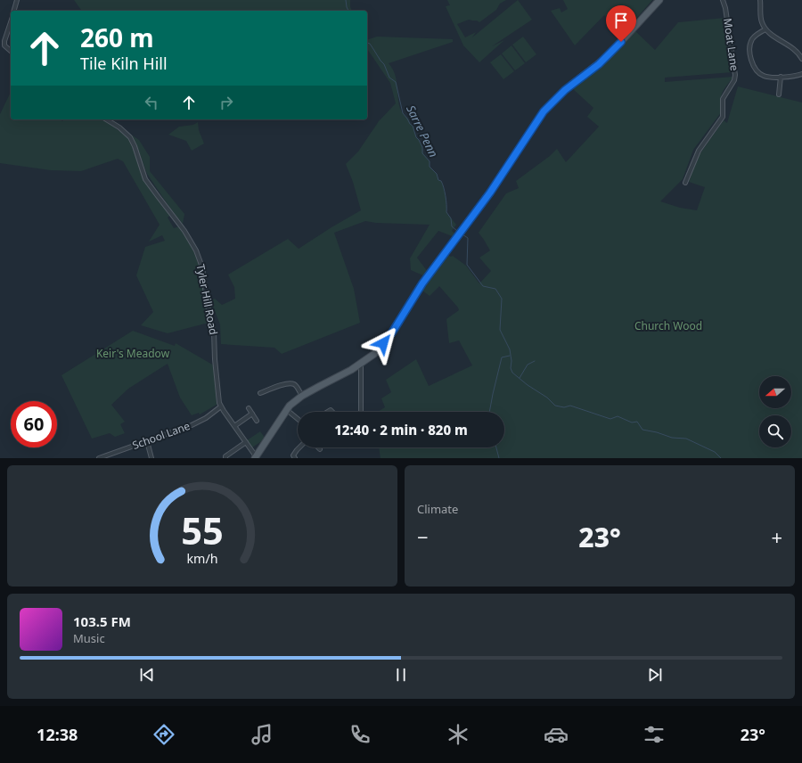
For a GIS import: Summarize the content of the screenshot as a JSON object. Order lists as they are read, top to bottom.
{
  "streets": {
    "street": ["Moat Lane", "Tyler Hill Road", "School Lane"]
  },
  "crossings": [
    ["Tyler Hill Road", "School Lane"]
  ],
  "water": ["Sarre Penn"],
  "parks": ["Church Wood", "Keir's Meadow"],
  "north": "left",
  "page": {
    "turn": ["260 m", "Tile Kiln Hill"],
    "limit": "60",
    "trip": "12:40 · 2 min · 820 m",
    "tile": "Climate",
    "heat": ["−", "23°", "+"],
    "song": ["103.5 FM", "Music"],
    "tabs": ["12:38", "23°"],
    "gauge": ["55", "km/h"]
  }
}
